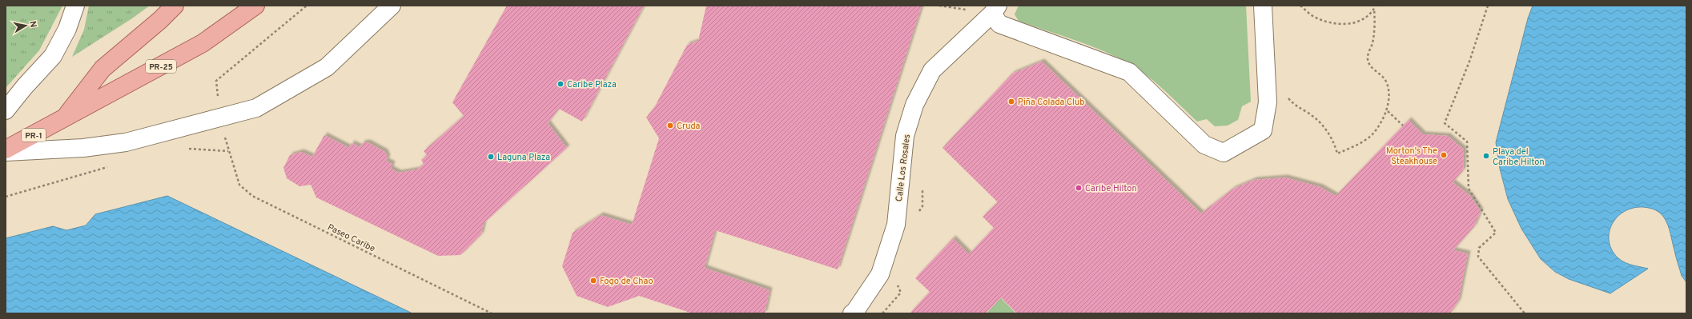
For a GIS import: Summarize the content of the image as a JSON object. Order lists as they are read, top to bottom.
{
  "streets": {
    "main road": ["PR-25", "PR-1"],
    "street": ["Calle Los Rosales"],
    "path": ["Paseo Caribe"]
  },
  "crossings": [
    ["PR-25", "PR-1"]
  ],
  "places": [
    "Caribe Plaza",
    "Piña Colada Club",
    "Cruda",
    "Morton's The Steakhouse",
    "Playa del Caribe Hilton",
    "Laguna Plaza",
    "Caribe Hilton",
    "Fogo de Chao"
  ],
  "north": "right"
}
